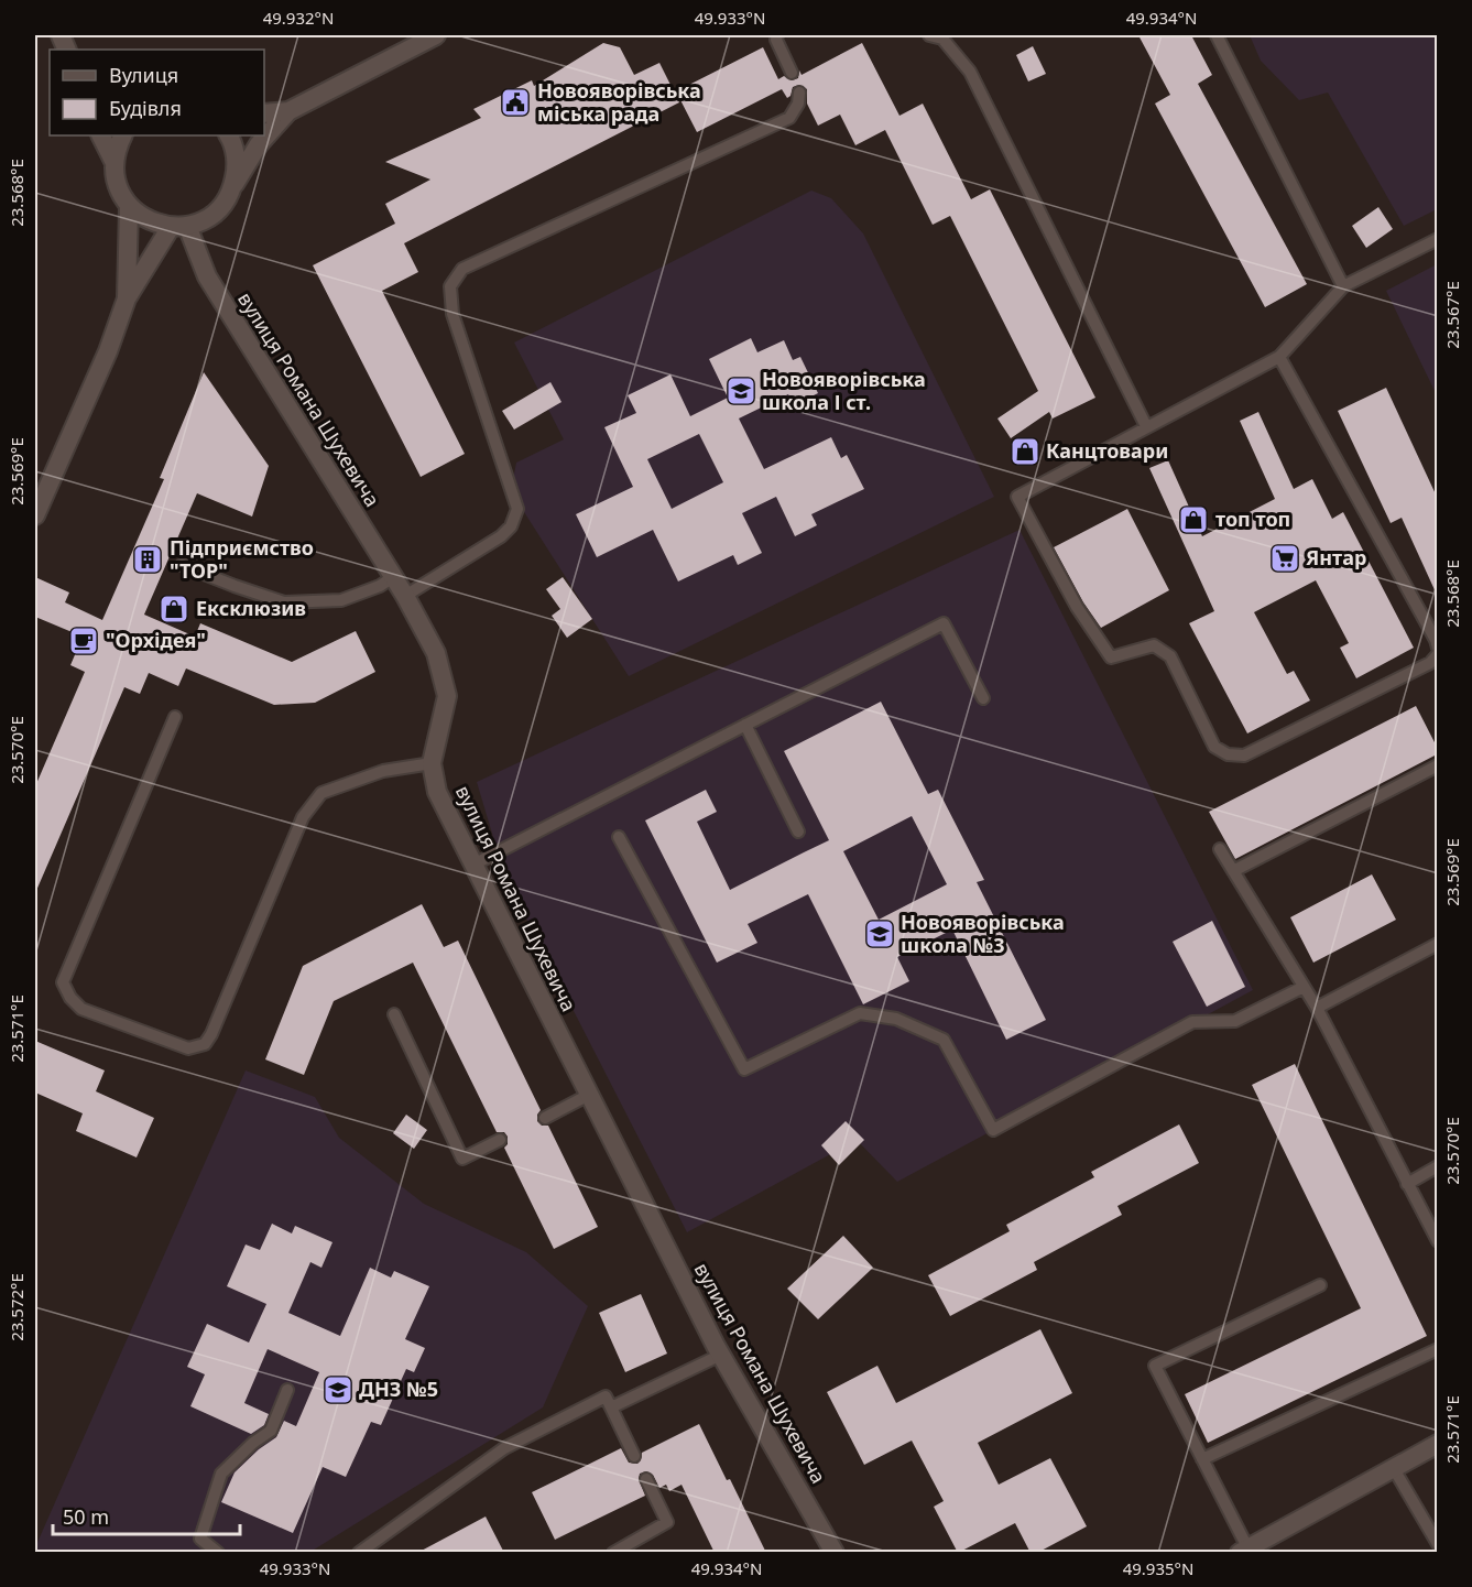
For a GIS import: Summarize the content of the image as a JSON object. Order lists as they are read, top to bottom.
{
  "streets": {
    "street": ["вулиця Романа Шухевича"]
  },
  "places": {
    "public building": ["Новояворівська міська рада"],
    "school or university": ["Новояворівська школа І ст.", "Новояворівська школа №3", "ДНЗ №5"],
    "shop": ["Канцтовари", "топ топ", "Ексклюзив"],
    "supermarket": ["Янтар"],
    "building": ["Підприємство \"ТОР\""],
    "cafe": ["\"Орхідея\""]
  },
  "legend": ["Вулиця", "Будівля"],
  "scale_bar": "50 m",
  "coordinates": [
    "49.932°N",
    "49.933°N",
    "49.934°N",
    "23.568°E",
    "23.567°E",
    "23.569°E",
    "23.570°E",
    "23.571°E",
    "23.572°E",
    "49.935°N"
  ]
}
